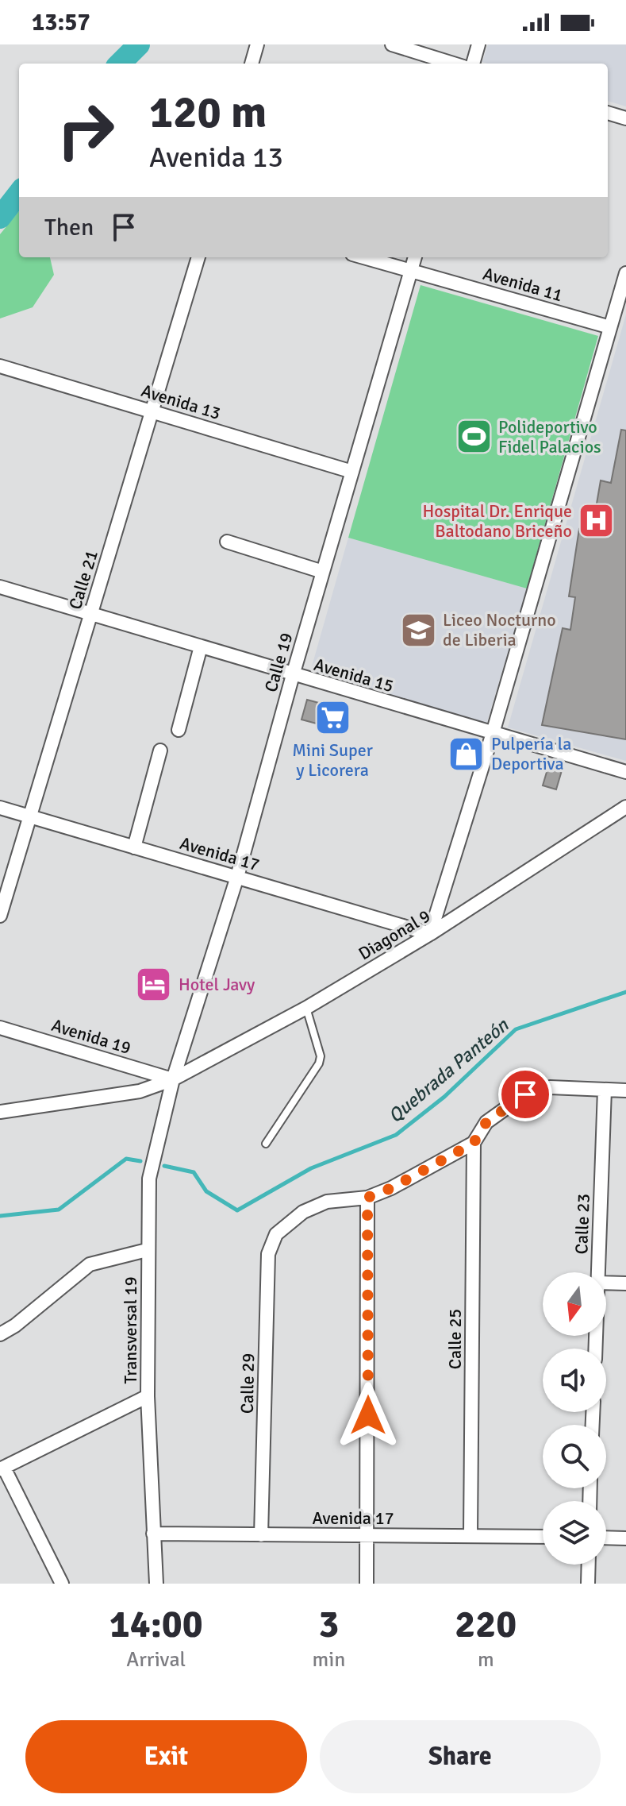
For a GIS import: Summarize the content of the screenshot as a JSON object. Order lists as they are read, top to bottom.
{
  "streets": {
    "street": [
      "Avenida 11",
      "Avenida 13",
      "Calle 21",
      "Calle 19",
      "Avenida 15",
      "Avenida 17",
      "Diagonal 9",
      "Avenida 19",
      "Calle 23",
      "Transversal 19",
      "Calle 25",
      "Calle 29"
    ]
  },
  "crossings": [
    ["Avenida 11", "Calle 19"],
    ["Avenida 13", "Calle 21"],
    ["Avenida 13", "Calle 19"],
    ["Calle 21", "Avenida 15"],
    ["Calle 21", "Avenida 17"],
    ["Calle 19", "Avenida 15"],
    ["Calle 19", "Avenida 17"],
    ["Calle 19", "Diagonal 9"],
    ["Calle 19", "Avenida 19"],
    ["Calle 19", "Transversal 19"],
    ["Avenida 17", "Diagonal 9"],
    ["Avenida 17", "Transversal 19"],
    ["Avenida 17", "Calle 25"],
    ["Avenida 17", "Calle 29"],
    ["Diagonal 9", "Avenida 19"],
    ["Diagonal 9", "Transversal 19"],
    ["Avenida 19", "Transversal 19"]
  ],
  "water": ["Quebrada Panteón"],
  "places": {
    "sports": ["Polideportivo Fidel Palacios"],
    "hospital": ["Hospital Dr. Enrique Baltodano Briceño"],
    "school or university": ["Liceo Nocturno de Liberia"],
    "supermarket": ["Mini Super y Licorera"],
    "shop": ["Pulpería la Deportiva"],
    "hotel": ["Hotel Javy"]
  },
  "north": "bottom",
  "page": {
    "status": "13:57",
    "turn": ["120 m", "Avenida 13"],
    "then": "Then",
    "eta": [
      "14:00",
      "Arrival",
      "3",
      "min",
      "220",
      "m"
    ],
    "buttons": ["Exit", "Share"]
  }
}
